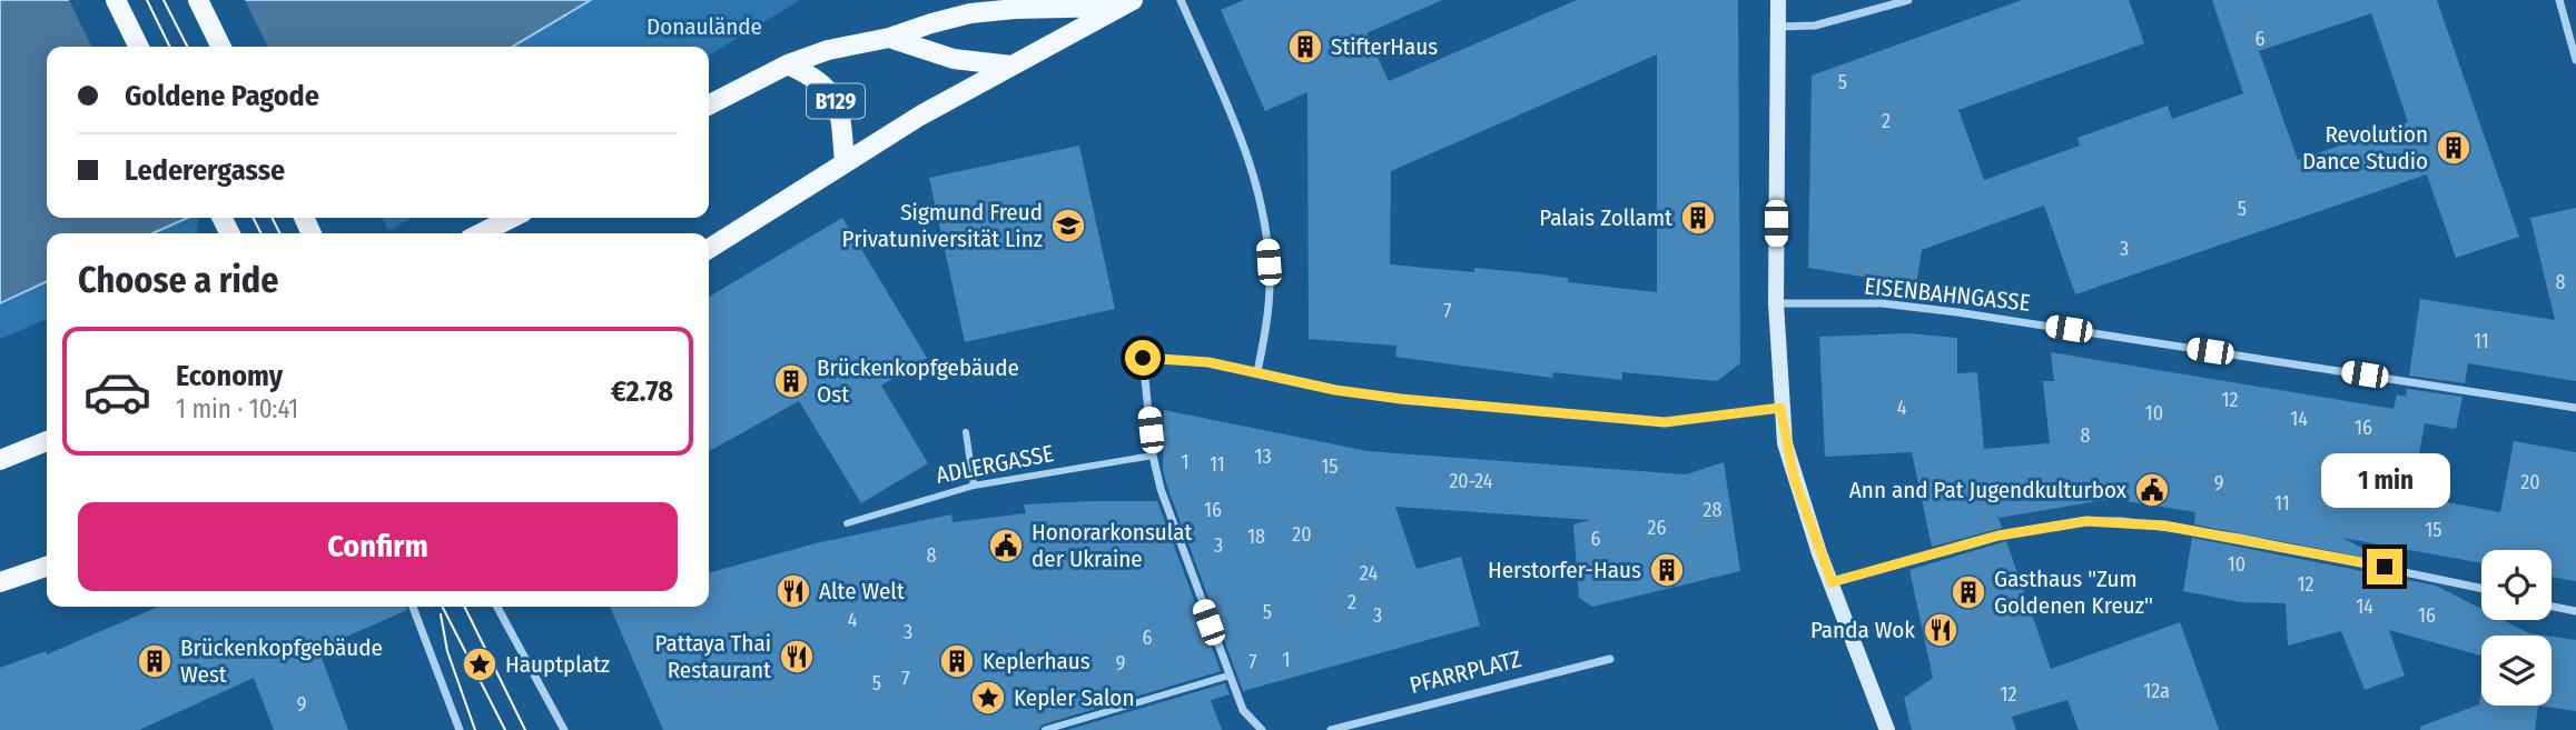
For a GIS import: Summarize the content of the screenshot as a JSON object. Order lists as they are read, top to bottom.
{
  "streets": {
    "main road": ["B129"],
    "street": ["EISENBAHNGASSE", "ADLERGASSE", "PFARRPLATZ"]
  },
  "parks": ["Donaulände"],
  "places": {
    "building": [
      "StifterHaus",
      "Revolution Dance Studio",
      "Palais Zollamt",
      "Brückenkopfgebäude Ost",
      "Herstorfer-Haus",
      "Gasthaus \"Zum Goldenen Kreuz\"",
      "Brückenkopfgebäude West",
      "Keplerhaus"
    ],
    "school or university": ["Sigmund Freud Privatuniversität Linz"],
    "public building": ["Ann and Pat Jugendkulturbox", "Honorarkonsulat der Ukraine"],
    "restaurant": ["Alte Welt", "Panda Wok", "Pattaya Thai Restaurant"],
    "place": ["Hauptplatz", "Kepler Salon"]
  },
  "house_numbers": [
    "6",
    "5",
    "2",
    "5",
    "3",
    "8",
    "7",
    "11",
    "12",
    "4",
    "10",
    "14",
    "16",
    "8",
    "13",
    "1",
    "11",
    "15",
    "20-24",
    "20",
    "9",
    "11",
    "16",
    "28",
    "26",
    "15",
    "20",
    "18",
    "6",
    "3",
    "8",
    "10",
    "24",
    "12",
    "2",
    "14",
    "5",
    "3",
    "16",
    "4",
    "3",
    "6",
    "1",
    "7",
    "9",
    "7",
    "5",
    "12a",
    "12",
    "9"
  ],
  "page": {
    "banner": ["Goldene Pagode", "Lederergasse"],
    "heading": "Choose a ride",
    "list": [
      {
        "name": "Economy",
        "note": "1 min · 10:41",
        "value": "€2.78"
      }
    ],
    "bubble": "1 min",
    "buttons": "Confirm"
  }
}
